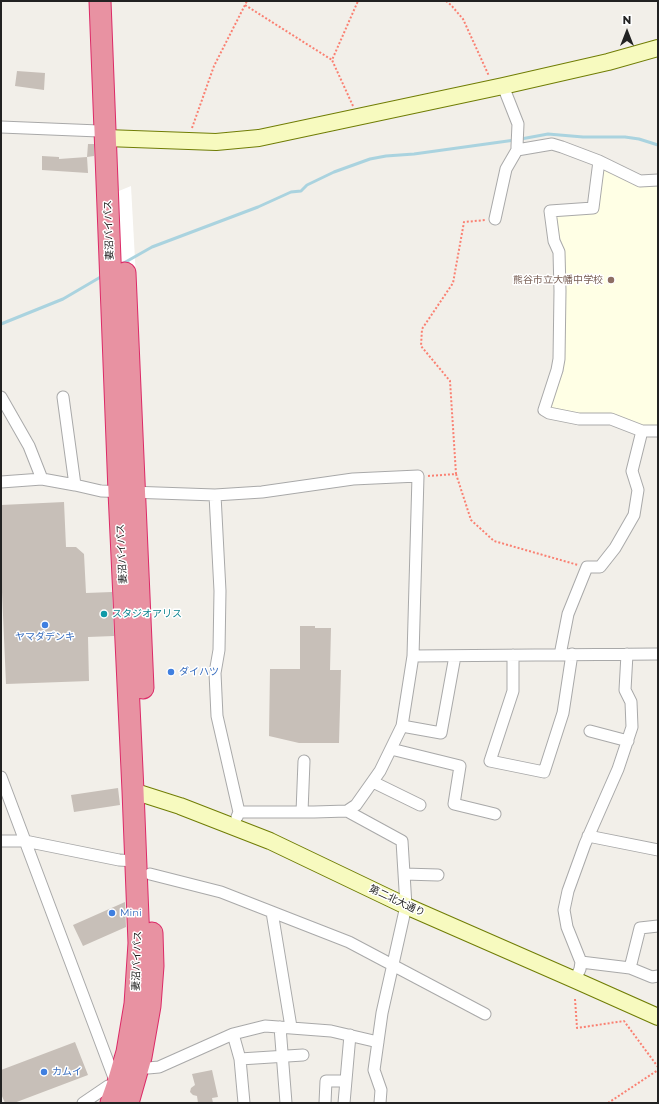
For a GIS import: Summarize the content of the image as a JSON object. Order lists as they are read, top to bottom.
{
  "streets": {
    "highway": ["妻沼バイパス"],
    "street": ["第二北大通り"]
  },
  "crossings": [
    ["妻沼バイパス", "第二北大通り"]
  ],
  "places": [
    "熊谷市立大幡中学校",
    "スタジオアリス",
    "ヤマダデンキ",
    "ダイハツ",
    "Mini",
    "カムイ"
  ],
  "north": "top"
}
